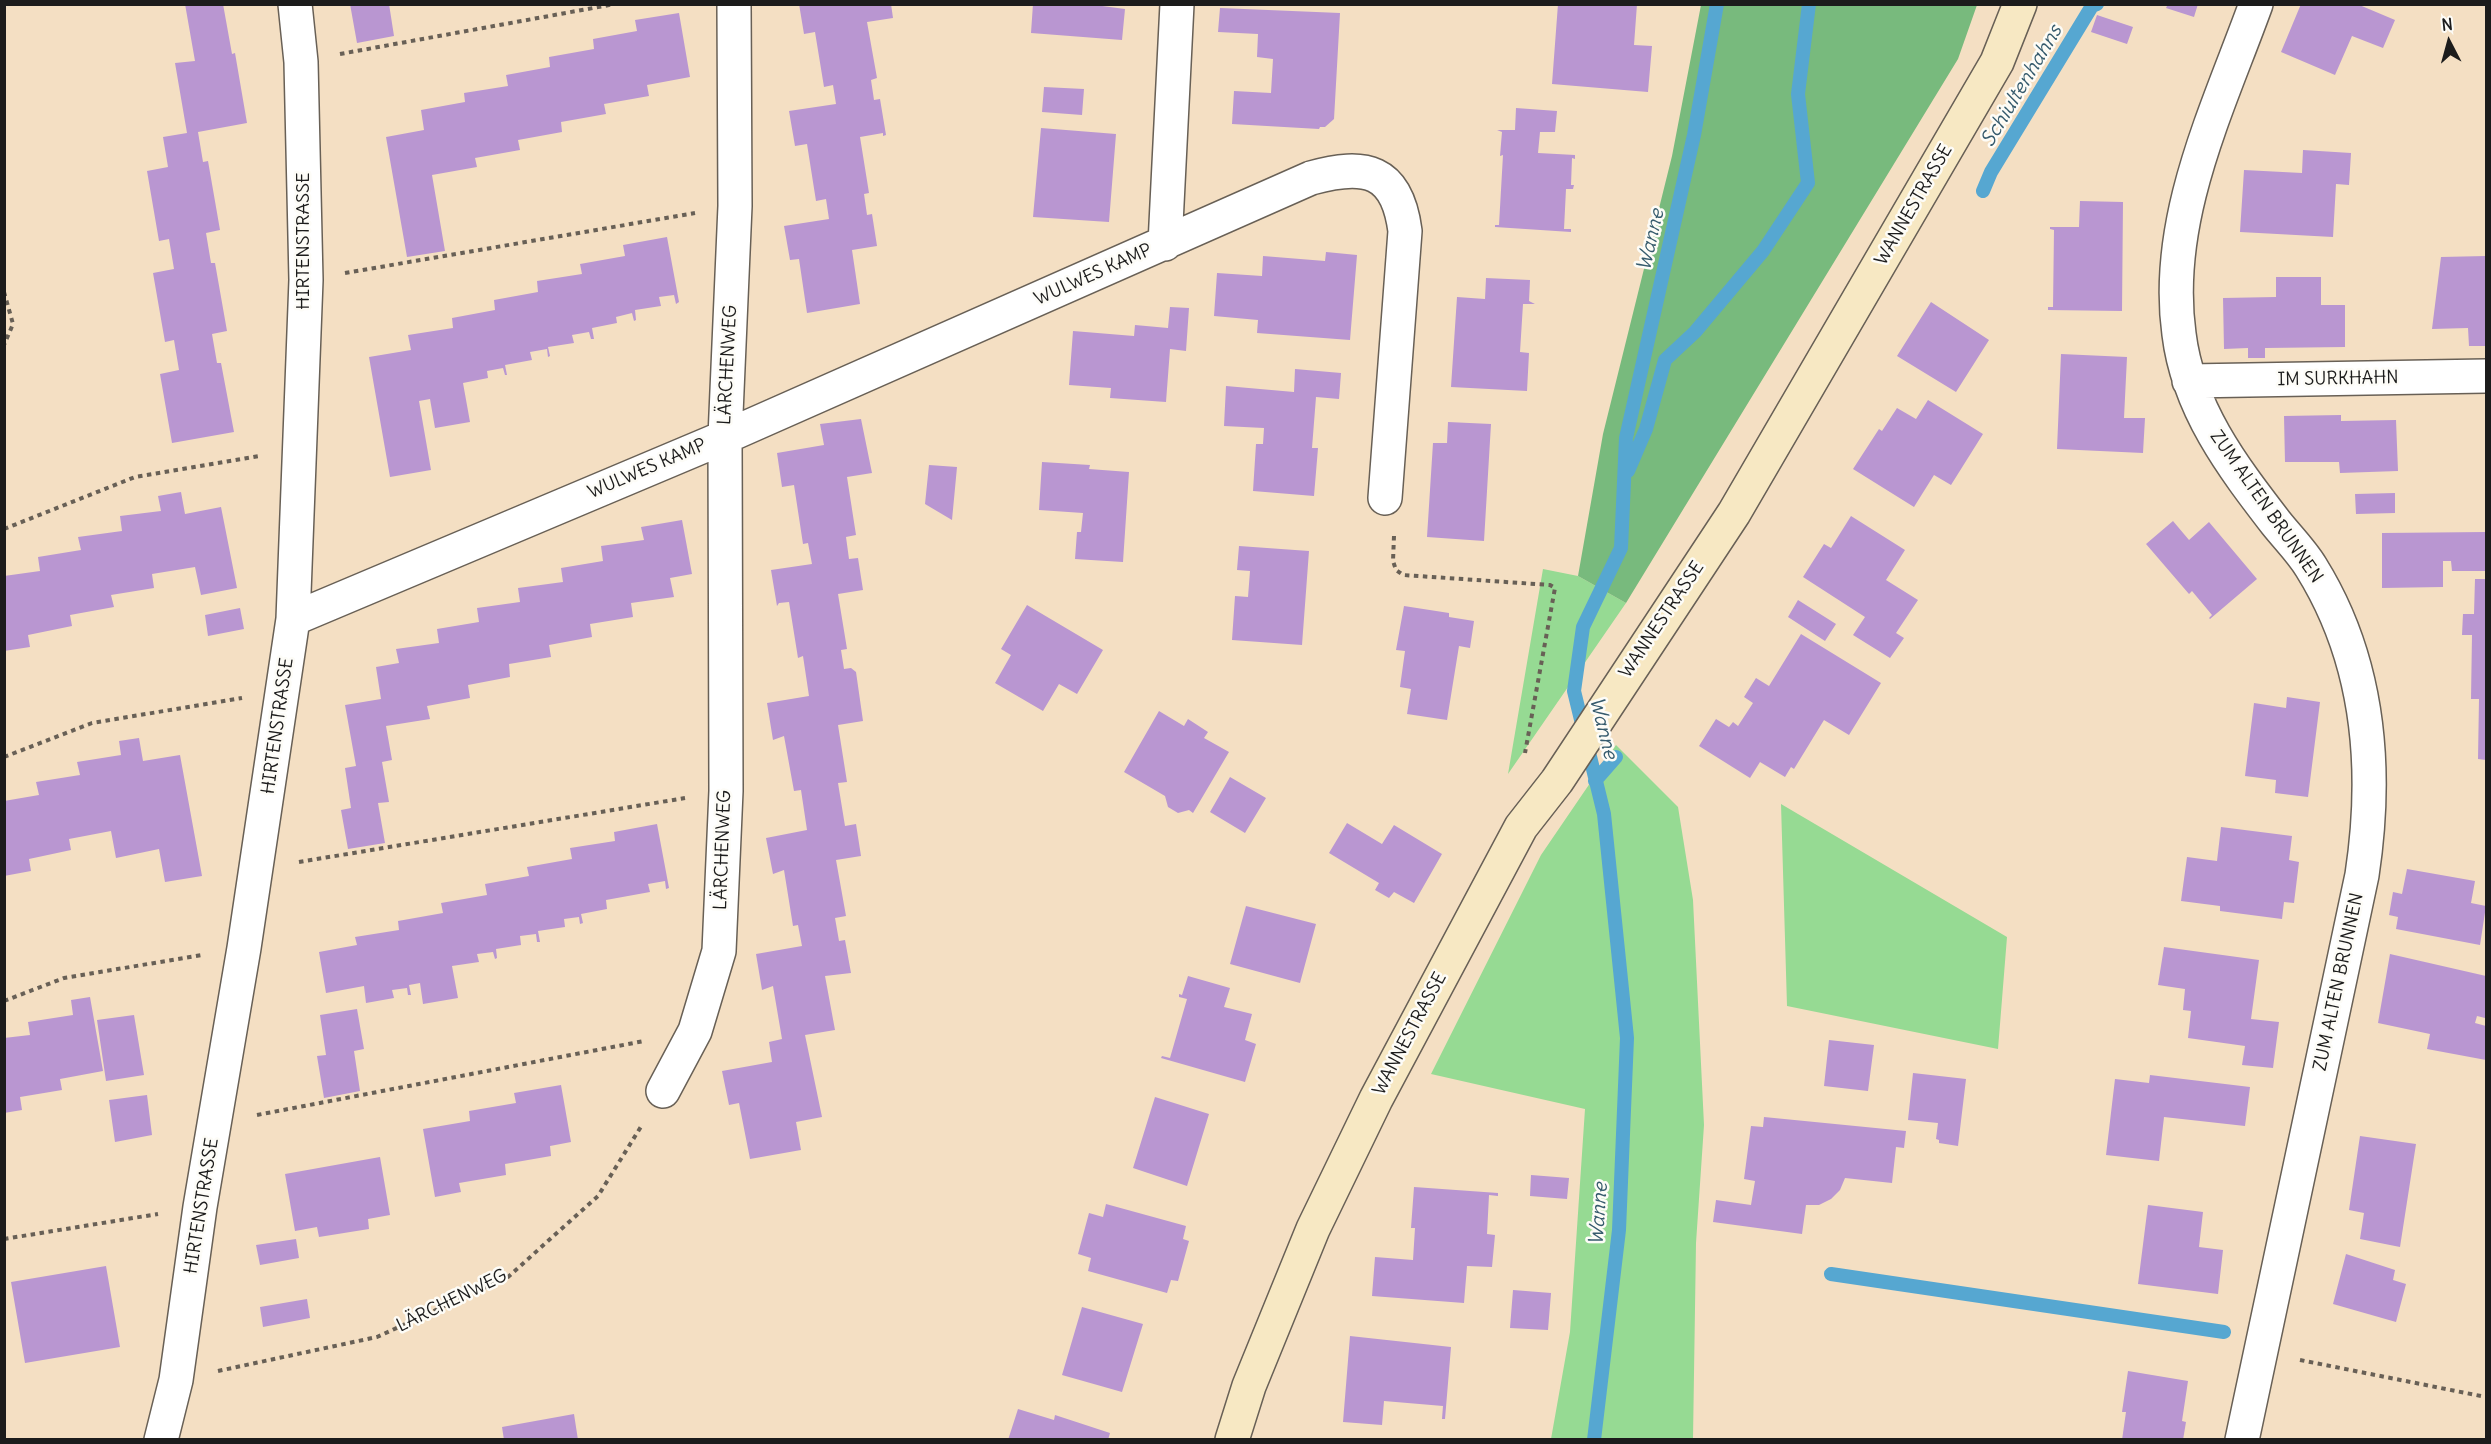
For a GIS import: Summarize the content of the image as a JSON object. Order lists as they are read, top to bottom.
{
  "streets": {
    "street": [
      "WANNESTRASSE",
      "HIRTENSTRASSE",
      "WULWES KAMP",
      "LÄRCHENWEG",
      "IM SURKHAHN",
      "ZUM ALTEN BRUNNEN"
    ]
  },
  "crossings": [
    ["HIRTENSTRASSE", "WULWES KAMP"],
    ["HIRTENSTRASSE", "LÄRCHENWEG"],
    ["WULWES KAMP", "LÄRCHENWEG"],
    ["IM SURKHAHN", "ZUM ALTEN BRUNNEN"]
  ],
  "water": ["Schiultenhahns", "Wanne"],
  "north": "top"
}
